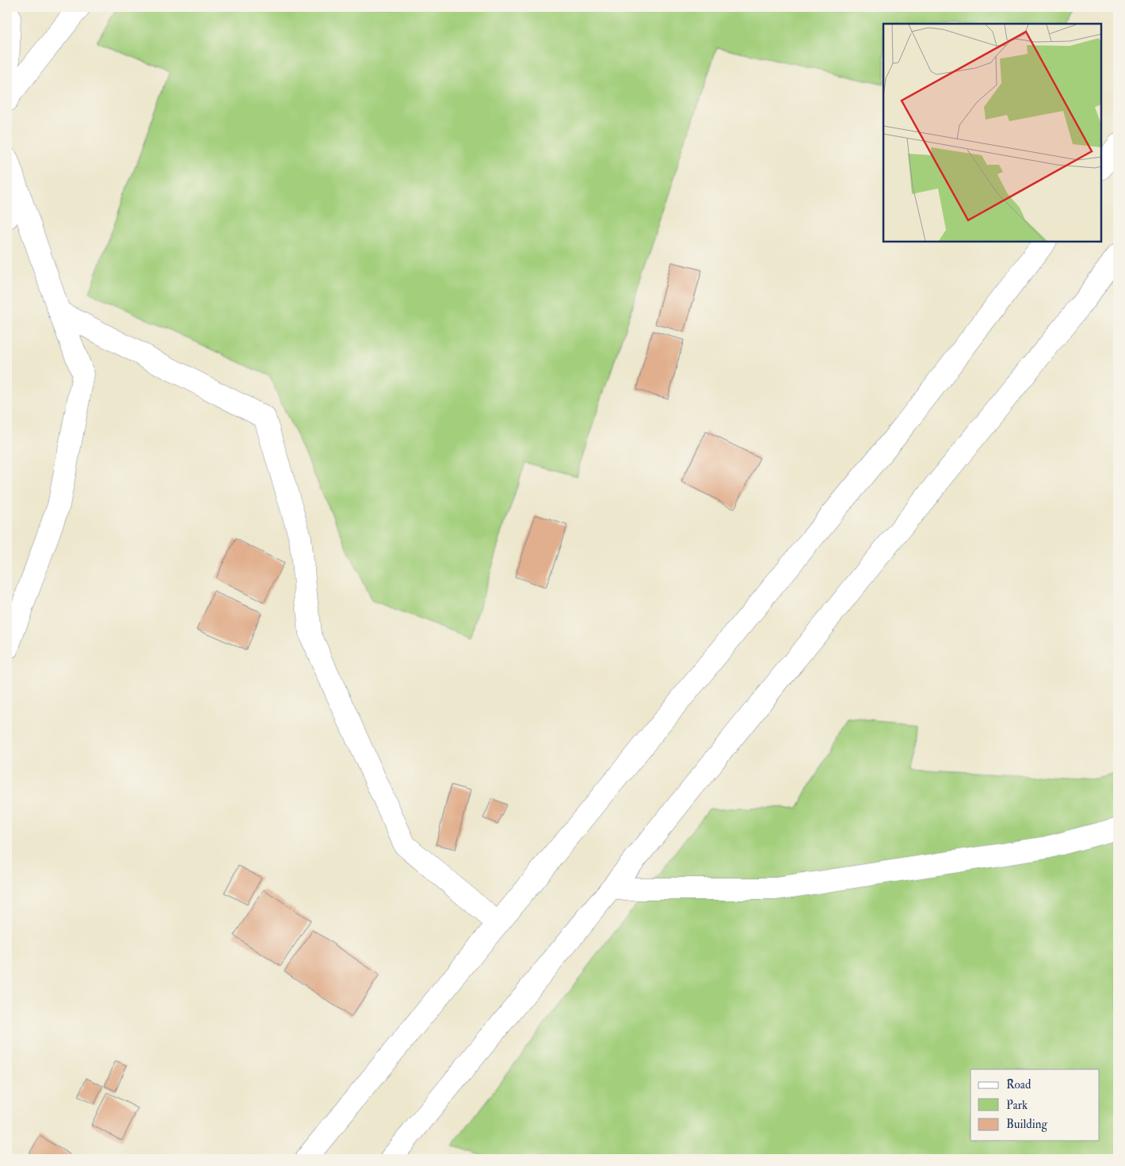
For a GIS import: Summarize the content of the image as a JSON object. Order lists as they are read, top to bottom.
{
  "legend": ["Road", "Park", "Building"]
}
